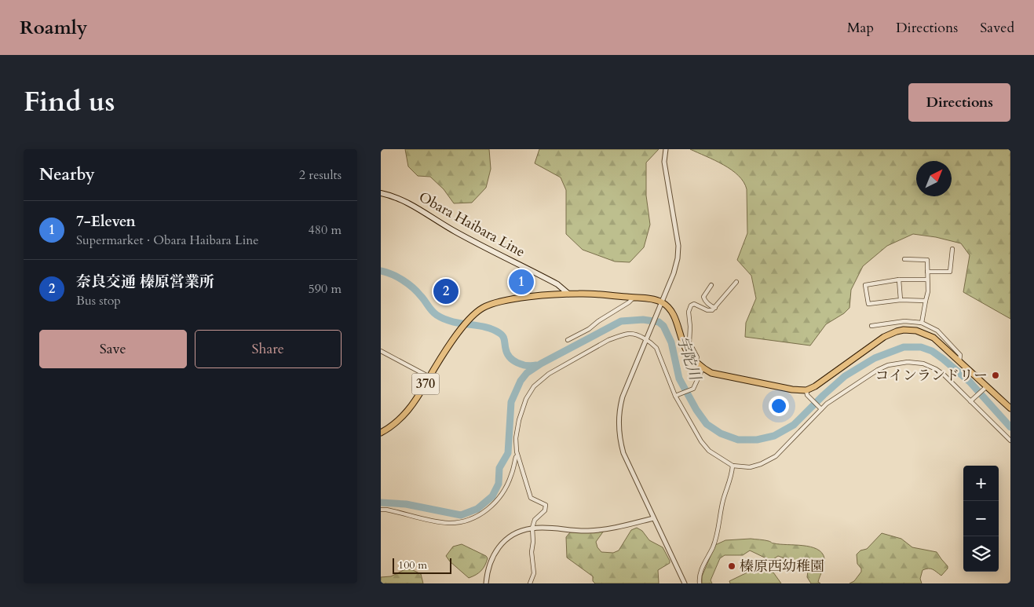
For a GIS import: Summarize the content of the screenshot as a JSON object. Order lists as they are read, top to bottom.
{
  "streets": {
    "highway": ["370"],
    "main road": ["Obara Haibara Line"]
  },
  "crossings": [
    ["Obara Haibara Line", "370"]
  ],
  "water": ["宇陀川"],
  "places": ["コインランドリー", "榛原西幼稚園"],
  "scale_bar": "100 m",
  "north": "top right",
  "page": {
    "header": "Roamly",
    "nav": ["Map", "Directions", "Saved"],
    "title": "Find us",
    "buttons": [
      "Directions",
      ["Save", "Share"]
    ],
    "heading": ["Nearby", "2 results"],
    "list": [
      {
        "mark": "1",
        "name": "7-Eleven",
        "note": "Supermarket · Obara Haibara Line",
        "value": "480 m"
      },
      {
        "mark": "2",
        "name": "奈良交通 榛原営業所",
        "note": "Bus stop",
        "value": "590 m"
      }
    ],
    "pins": ["1", "2"],
    "map_buttons": ["+", "−"],
    "scale": "100 m"
  }
}
